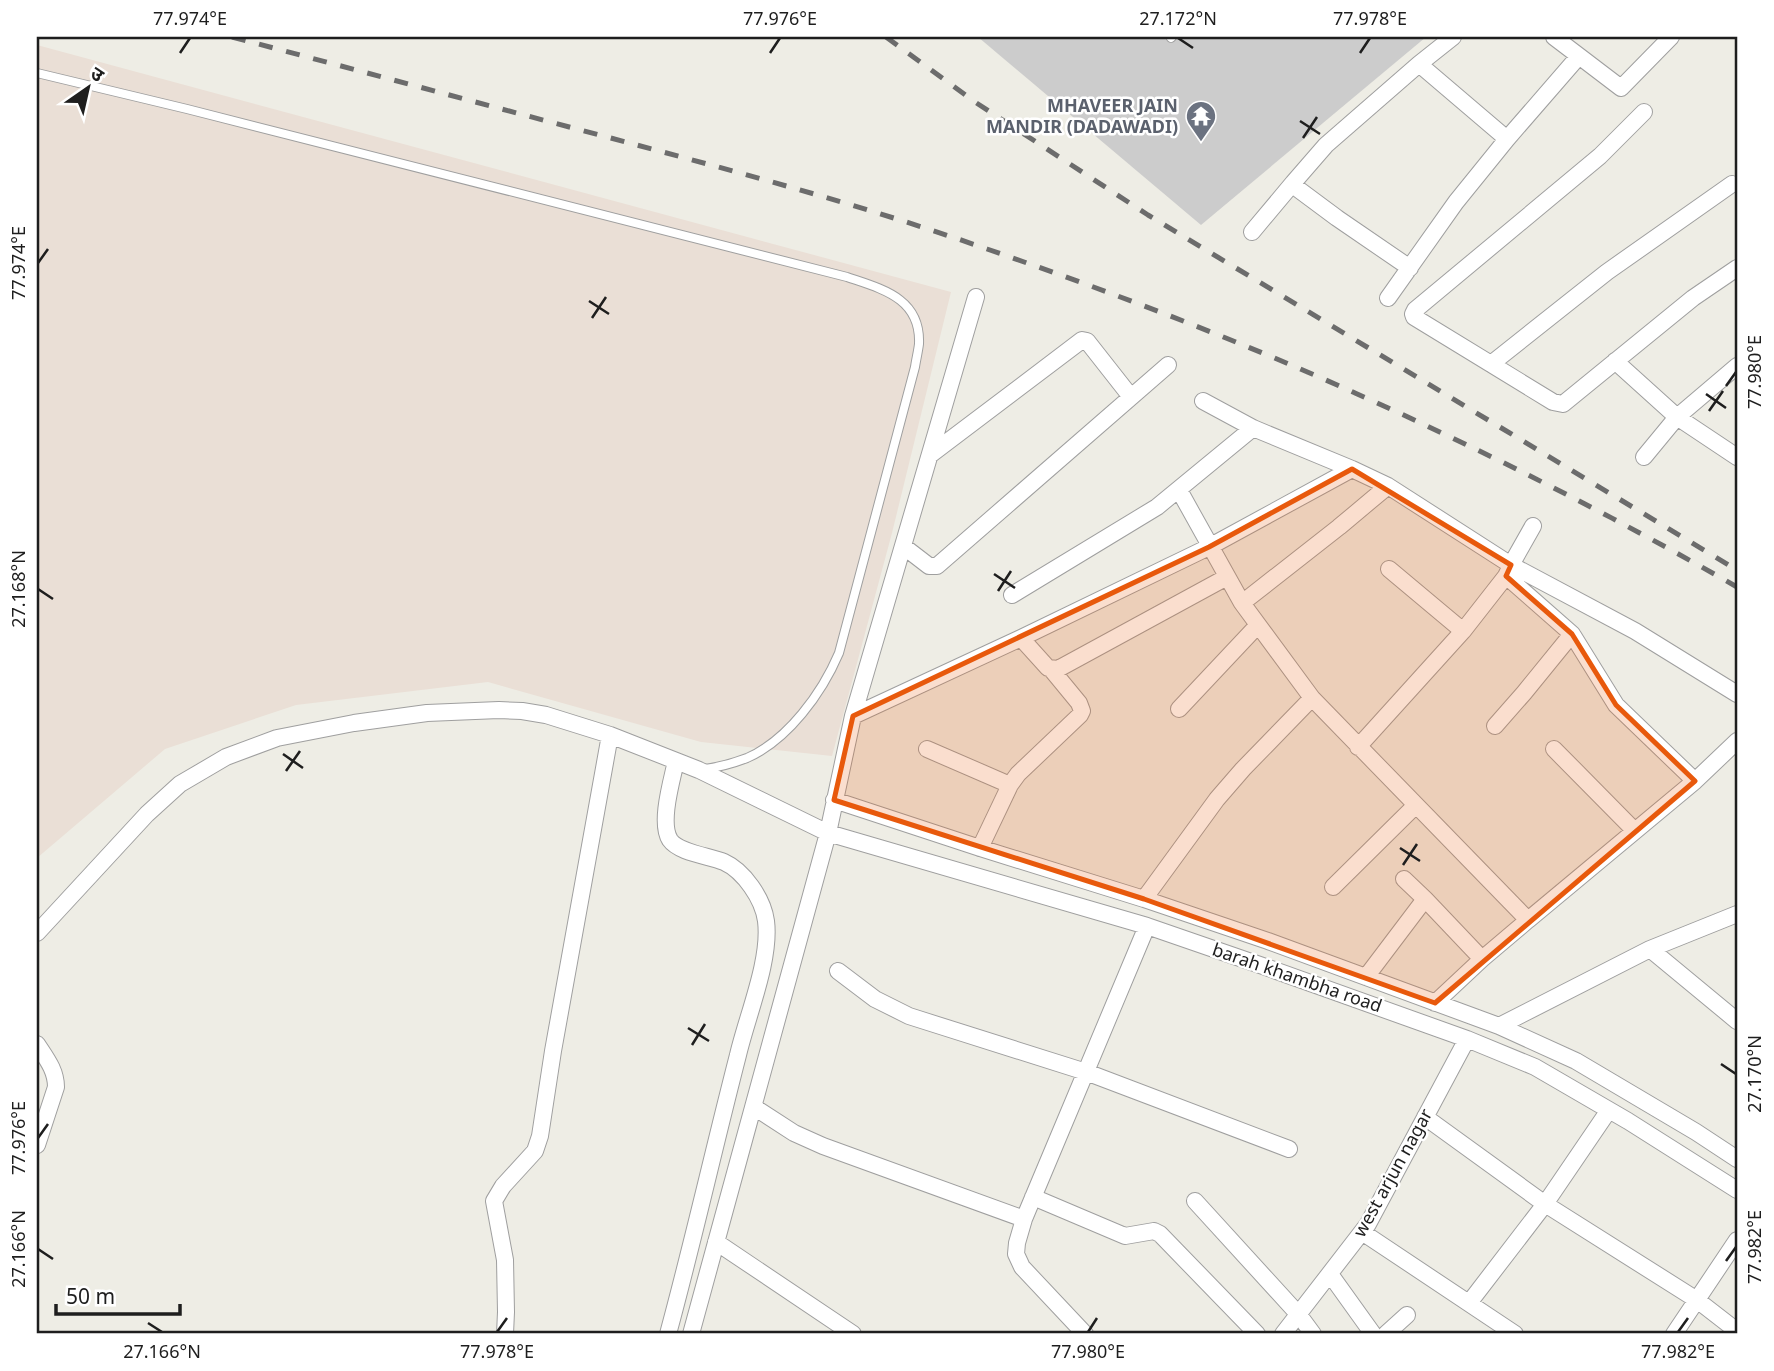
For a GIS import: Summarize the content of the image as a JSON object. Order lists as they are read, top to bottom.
{
  "streets": {
    "street": ["barah khambha road", "west arjun nagar"]
  },
  "crossings": [
    ["barah khambha road", "west arjun nagar"]
  ],
  "places": {
    "temple": ["MHAVEER JAIN MANDIR (DADAWADI)"]
  },
  "scale_bar": "50 m",
  "north": "top right",
  "coordinates": [
    "77.974°E",
    "77.976°E",
    "27.172°N",
    "77.978°E",
    "77.980°E",
    "27.168°N",
    "27.170°N",
    "77.982°E",
    "27.166°N"
  ]
}
